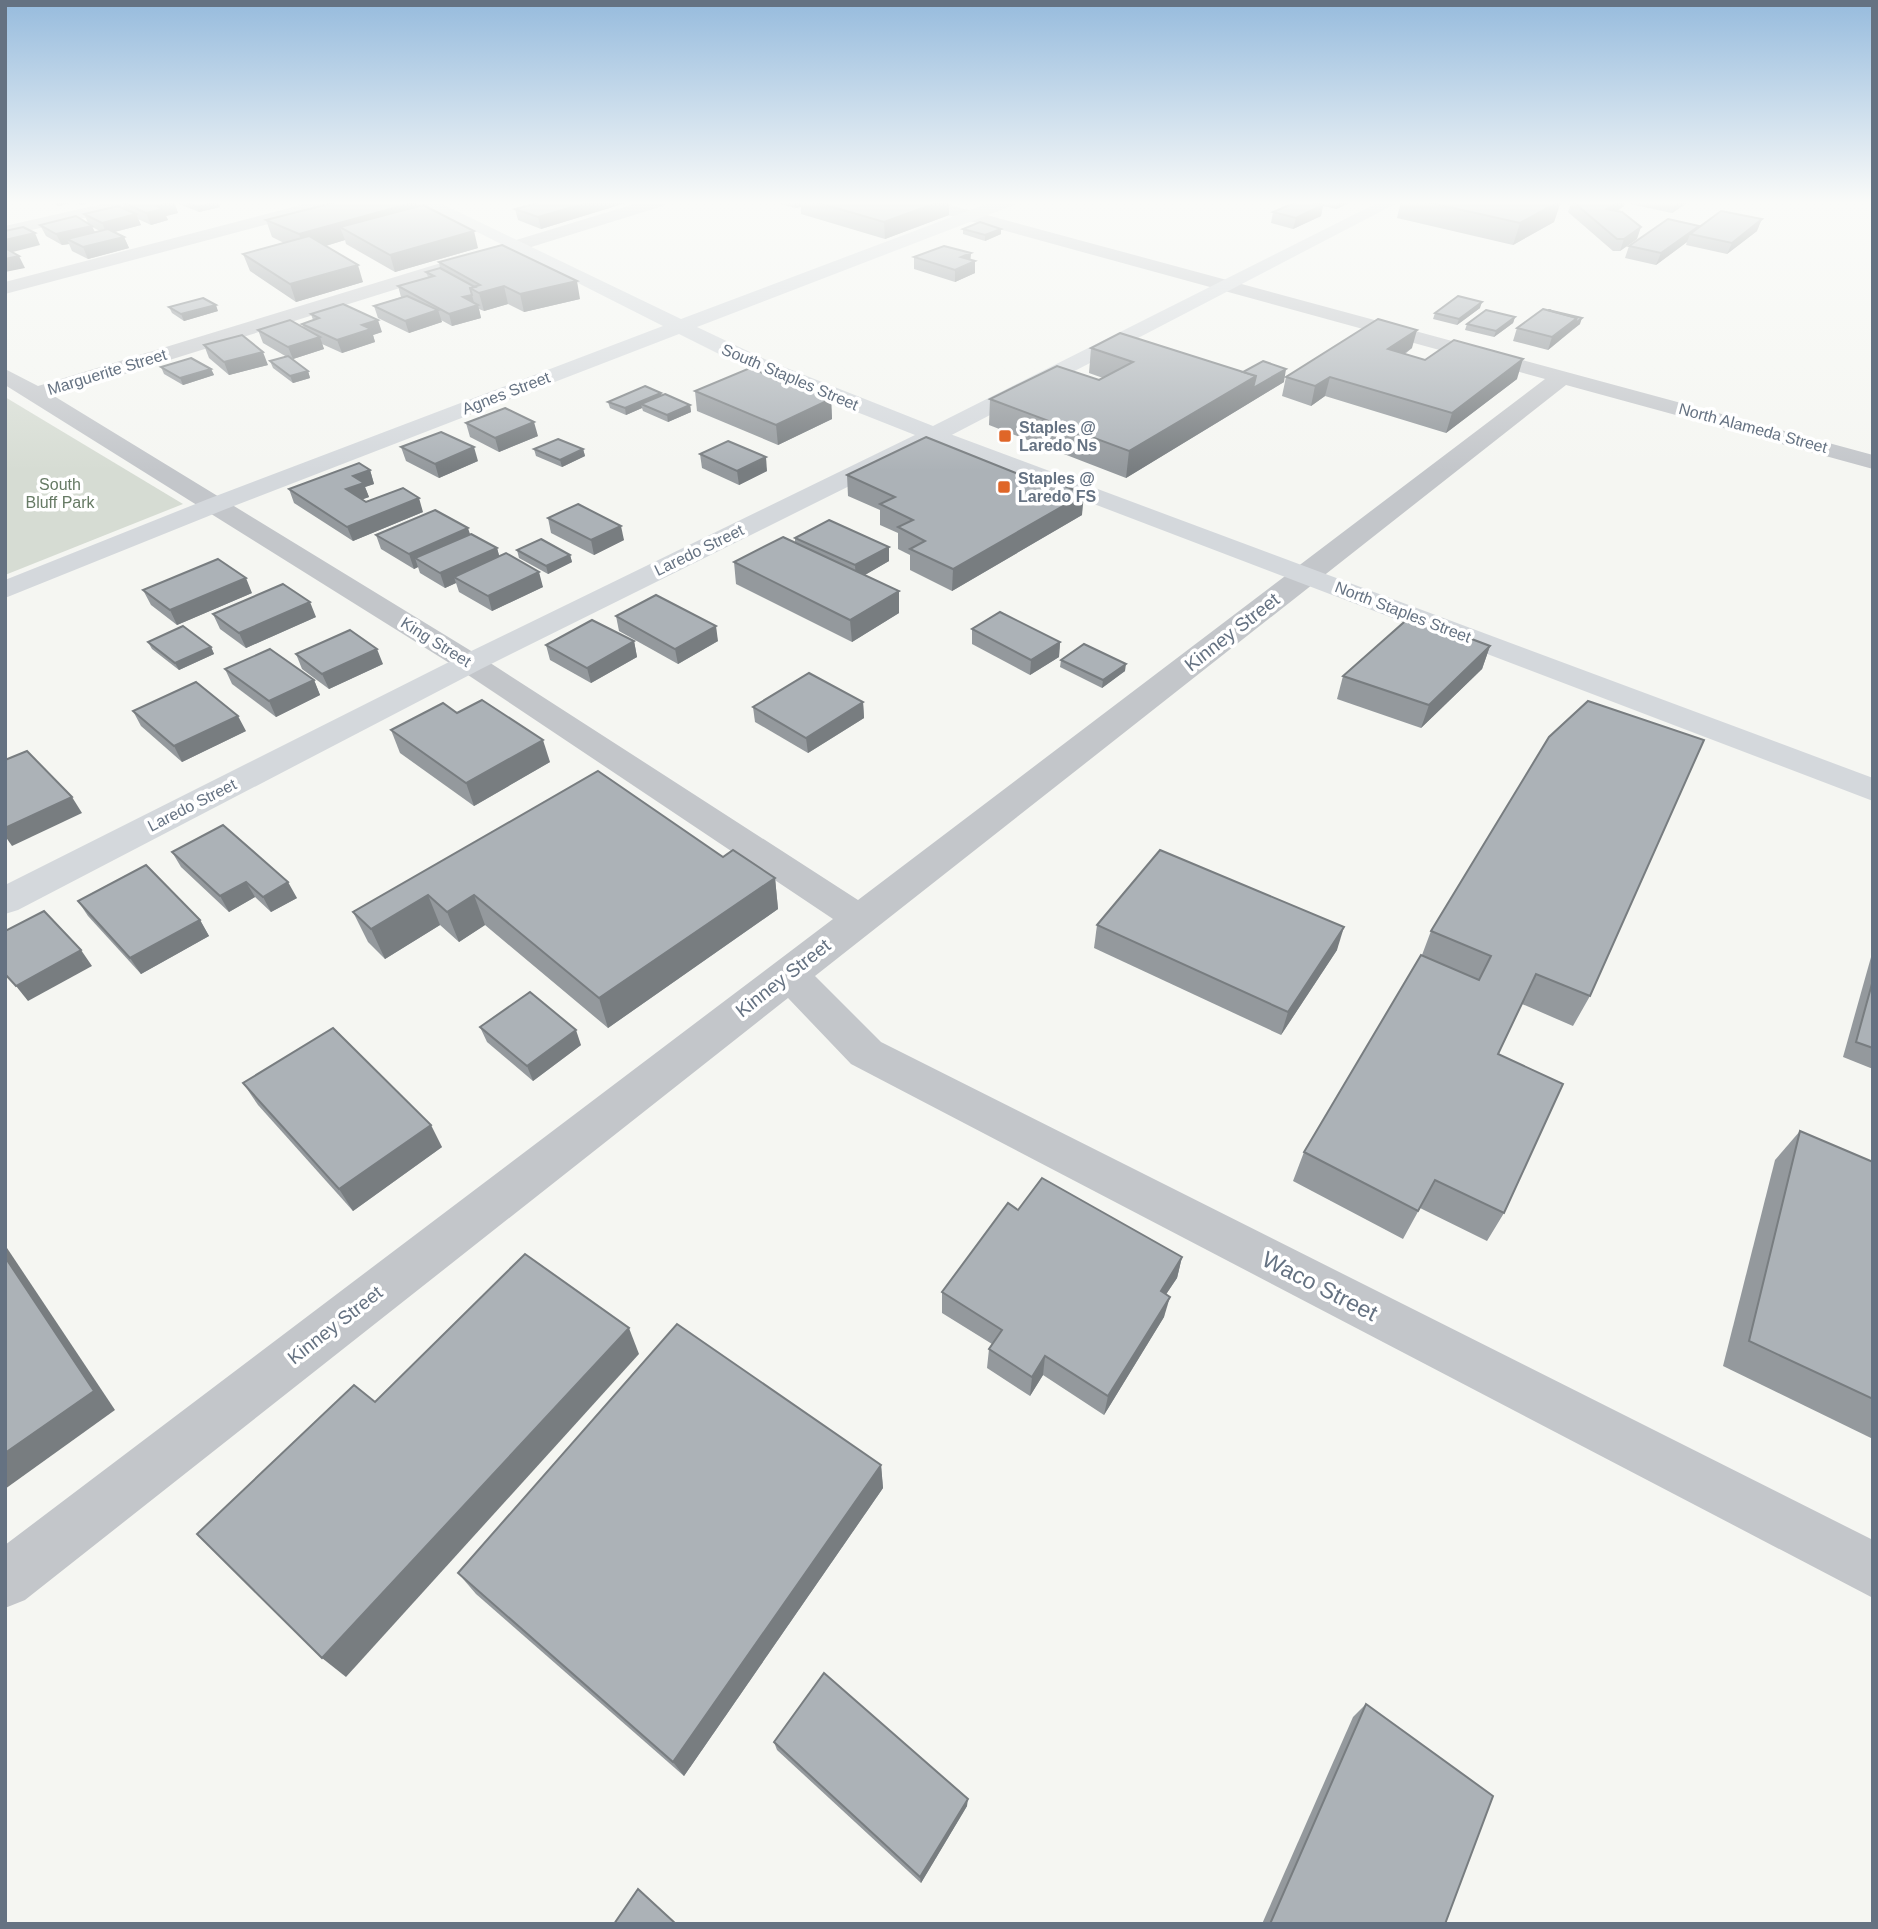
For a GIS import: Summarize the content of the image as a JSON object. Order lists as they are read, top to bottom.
{
  "streets": {
    "main road": [
      "South Staples Street",
      "Agnes Street",
      "Laredo Street",
      "North Staples Street"
    ],
    "street": [
      "Marguerite Street",
      "North Alameda Street",
      "Kinney Street",
      "King Street",
      "Waco Street"
    ]
  },
  "crossings": [
    ["Marguerite Street", "King Street"],
    ["South Staples Street", "Agnes Street"],
    ["South Staples Street", "Laredo Street"],
    ["South Staples Street", "North Staples Street"],
    ["Agnes Street", "King Street"],
    ["North Alameda Street", "Kinney Street"],
    ["Laredo Street", "North Staples Street"],
    ["Laredo Street", "King Street"],
    ["North Staples Street", "Kinney Street"],
    ["Kinney Street", "King Street"],
    ["Kinney Street", "Waco Street"]
  ],
  "parks": ["South Bluff Park"],
  "places": {
    "transit": ["Staples @ Laredo Ns", "Staples @ Laredo FS"]
  }
}
